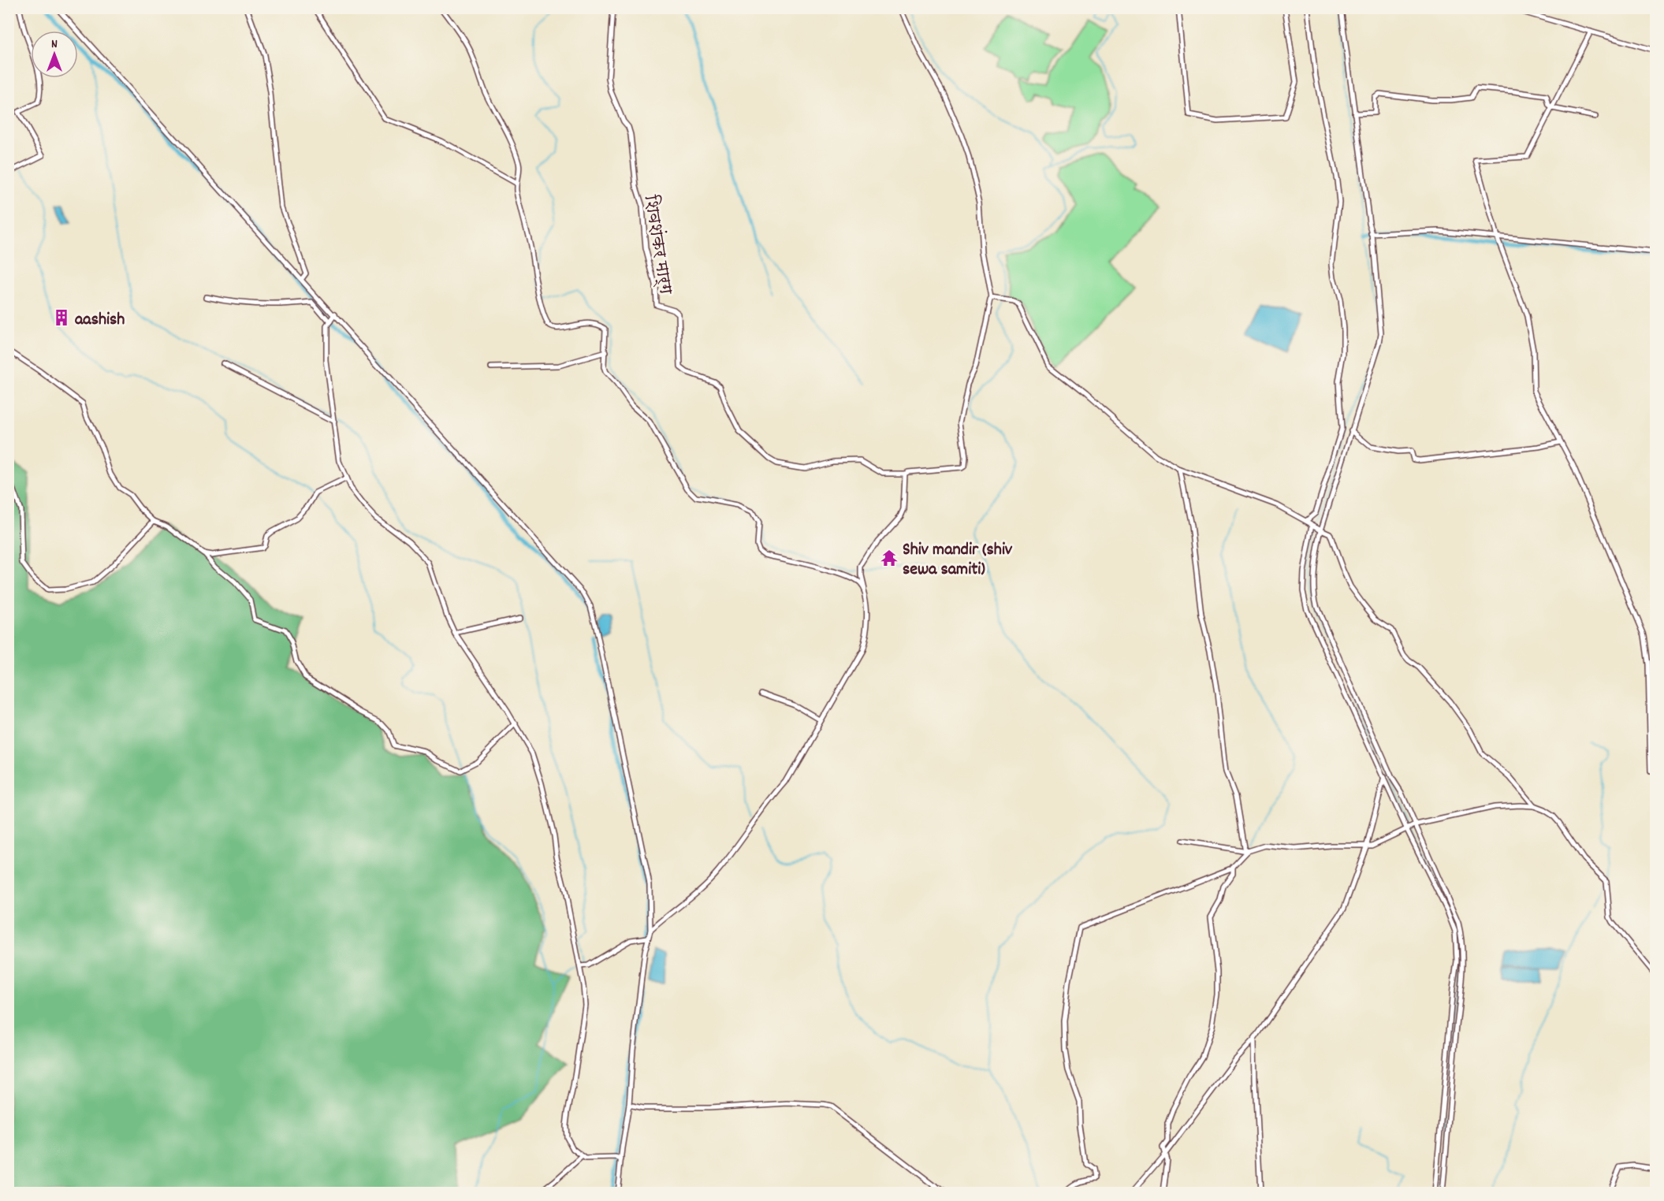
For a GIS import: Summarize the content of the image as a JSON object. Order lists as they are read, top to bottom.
{
  "streets": {
    "street": ["शिवशंकर मार्ग"]
  },
  "places": {
    "building": ["aashish"],
    "temple": ["Shiv mandir (shiv sewa samiti)"]
  },
  "north": "top"
}
